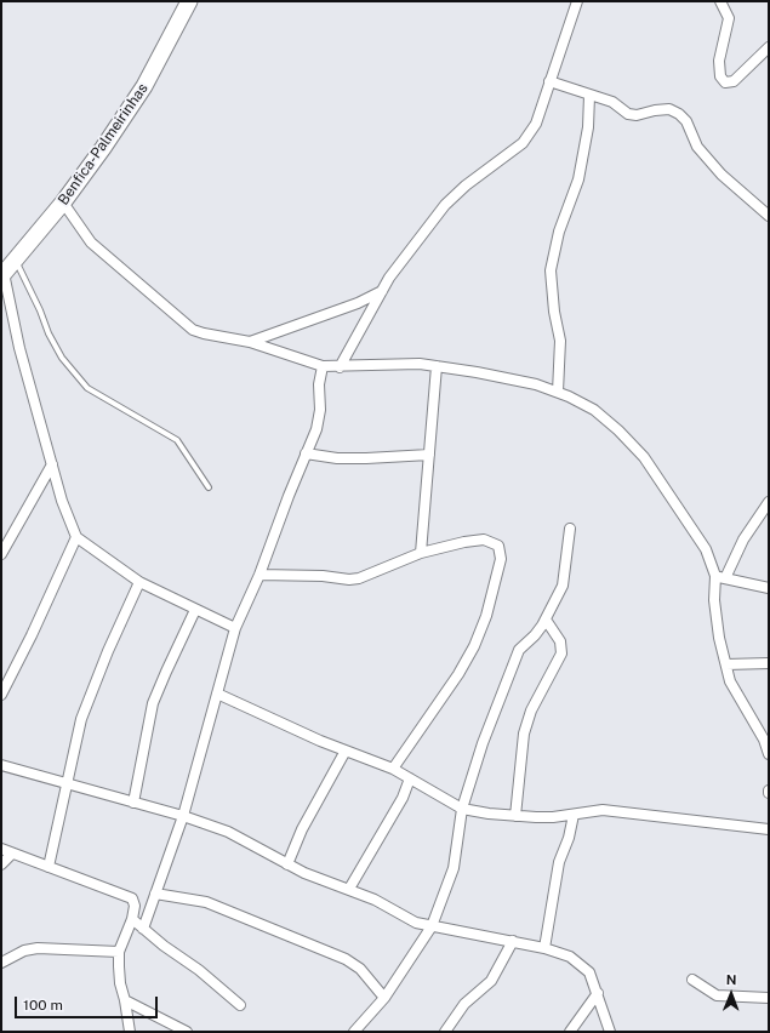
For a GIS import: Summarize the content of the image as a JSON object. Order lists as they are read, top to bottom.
{
  "streets": {
    "main road": ["Benfica-Palmeirinhas"]
  },
  "scale_bar": "100 m",
  "north": "top"
}
